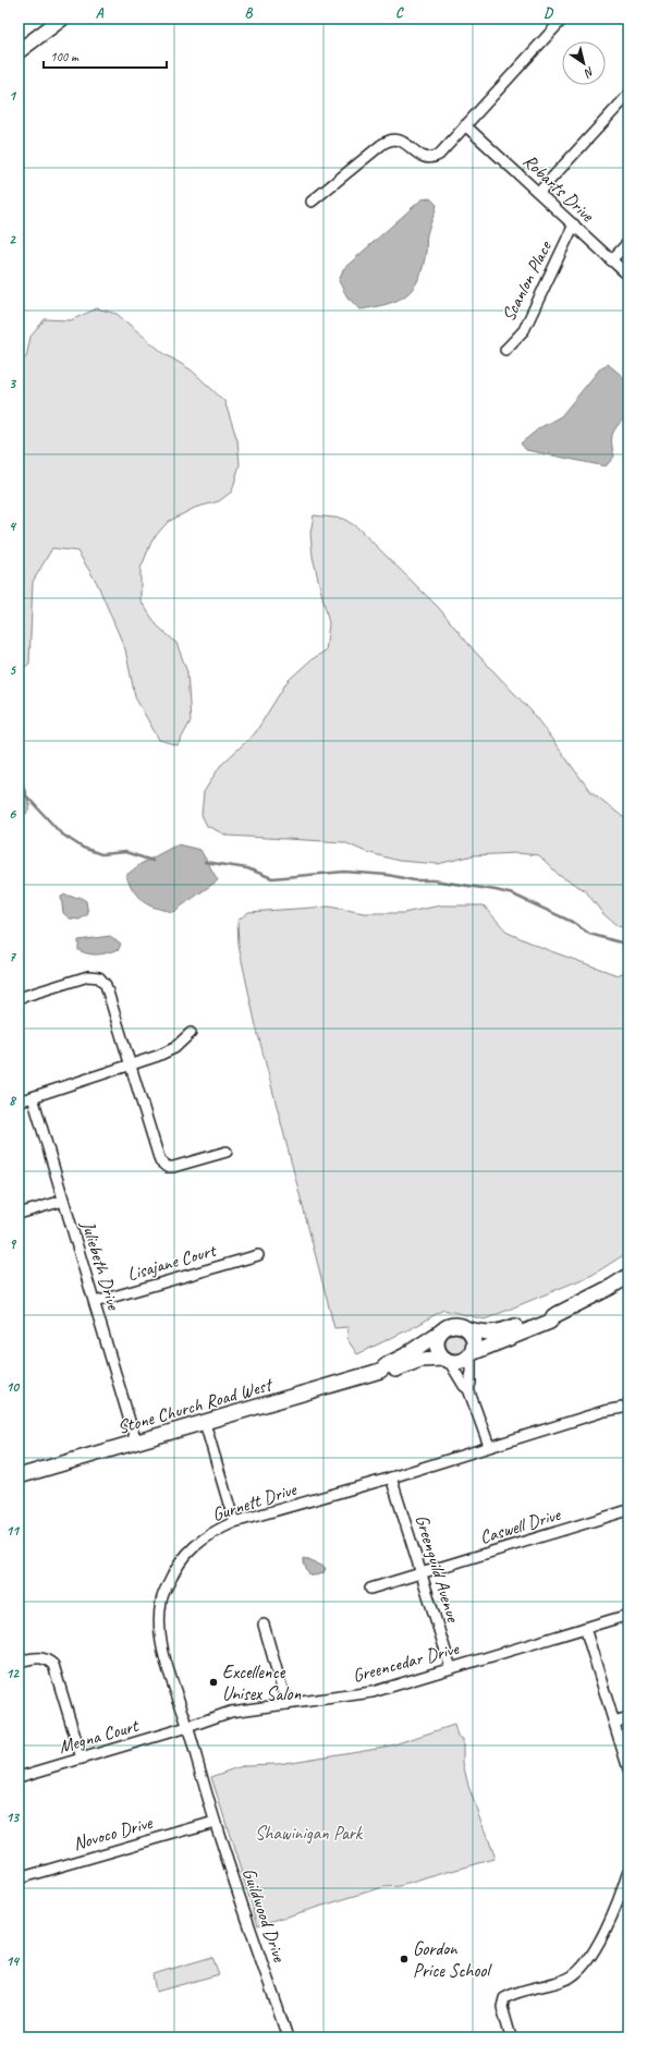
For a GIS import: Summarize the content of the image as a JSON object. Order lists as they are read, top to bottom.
{
  "streets": {
    "main road": ["Stone Church Road West"],
    "street": [
      "Robarts Drive",
      "Scanlon Place",
      "Lisajane Court",
      "Juliebeth Drive",
      "Gurnett Drive",
      "Caswell Drive",
      "Greenguild Avenue",
      "Greencedar Drive",
      "Megna Court",
      "Novoco Drive",
      "Guildwood Drive"
    ]
  },
  "crossings": [
    ["Robarts Drive", "Scanlon Place"],
    ["Lisajane Court", "Juliebeth Drive"],
    ["Juliebeth Drive", "Stone Church Road West"],
    ["Gurnett Drive", "Greenguild Avenue"],
    ["Gurnett Drive", "Greencedar Drive"],
    ["Gurnett Drive", "Megna Court"],
    ["Gurnett Drive", "Guildwood Drive"],
    ["Caswell Drive", "Greenguild Avenue"],
    ["Greenguild Avenue", "Greencedar Drive"],
    ["Greencedar Drive", "Megna Court"],
    ["Greencedar Drive", "Guildwood Drive"],
    ["Megna Court", "Guildwood Drive"],
    ["Novoco Drive", "Guildwood Drive"]
  ],
  "parks": ["Shawinigan Park"],
  "places": ["Excellence Unisex Salon", "Gordon Price School"],
  "scale_bar": "100 m",
  "north": "bottom right",
  "grid": {
    "columns": [
      "A",
      "B",
      "C",
      "D"
    ],
    "rows": [
      "1",
      "2",
      "3",
      "4",
      "5",
      "6",
      "7",
      "8",
      "9",
      "10",
      "11",
      "12",
      "13",
      "14"
    ]
  }
}
